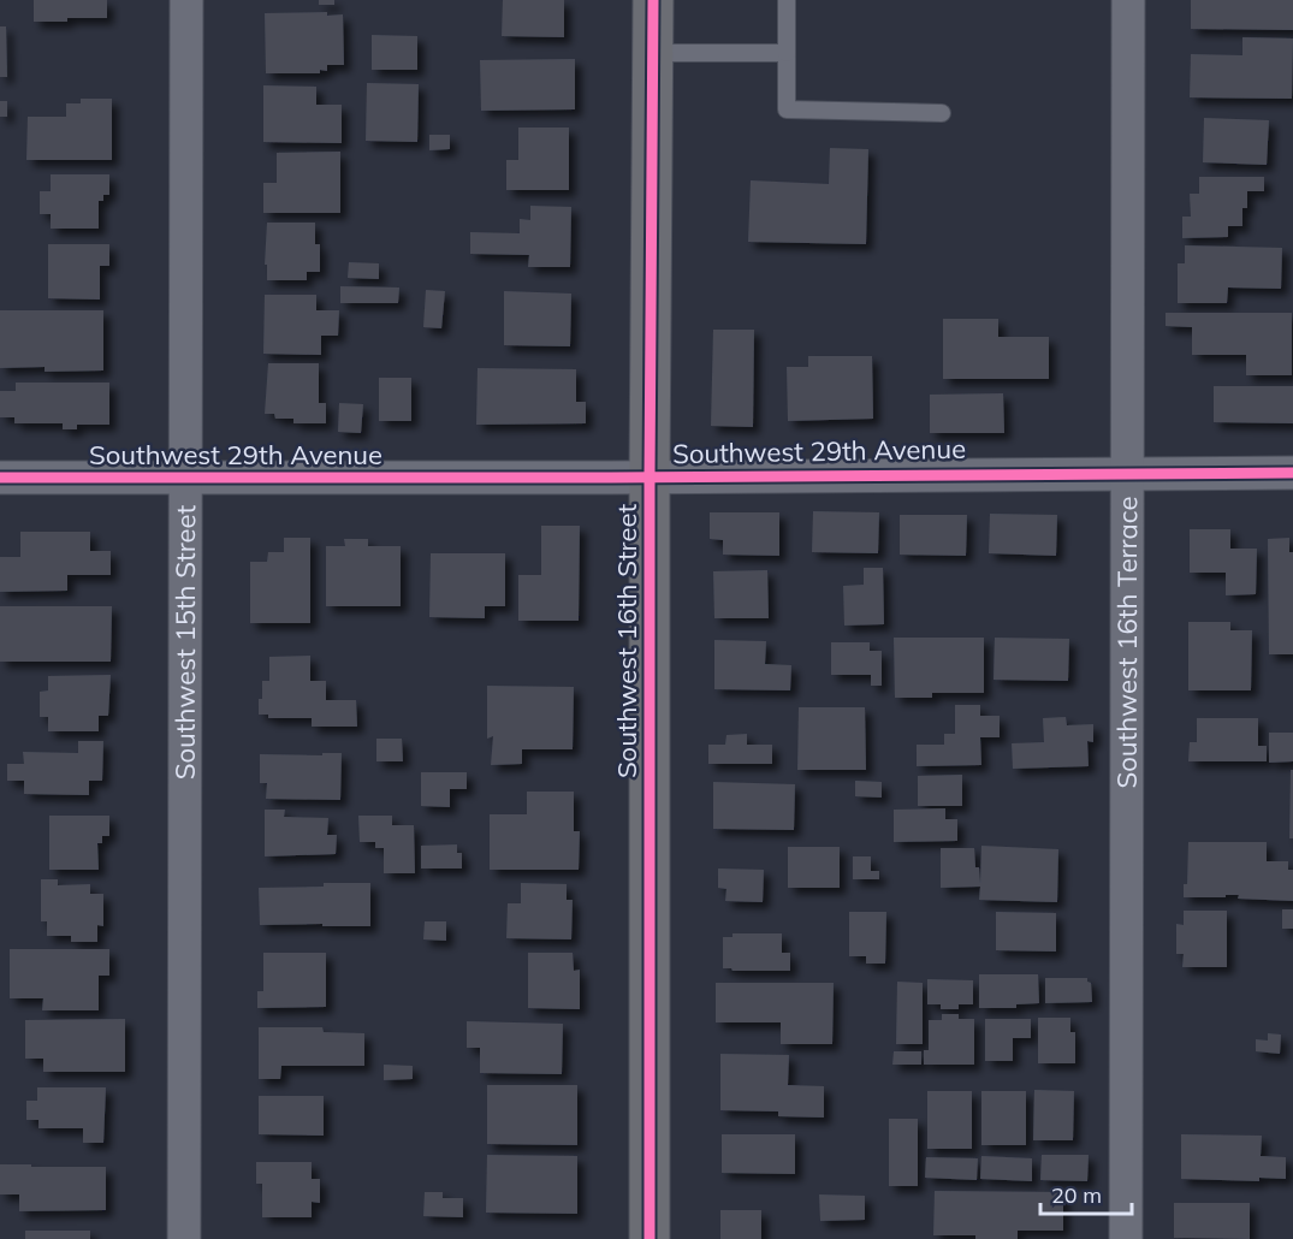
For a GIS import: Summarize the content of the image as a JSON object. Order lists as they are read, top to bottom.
{
  "streets": {
    "street": [
      "Southwest 29th Avenue",
      "Southwest 15th Street",
      "Southwest 16th Street",
      "Southwest 16th Terrace"
    ]
  },
  "crossings": [
    ["Southwest 29th Avenue", "Southwest 15th Street"],
    ["Southwest 29th Avenue", "Southwest 16th Street"],
    ["Southwest 29th Avenue", "Southwest 16th Terrace"]
  ],
  "scale_bar": "20 m"
}
